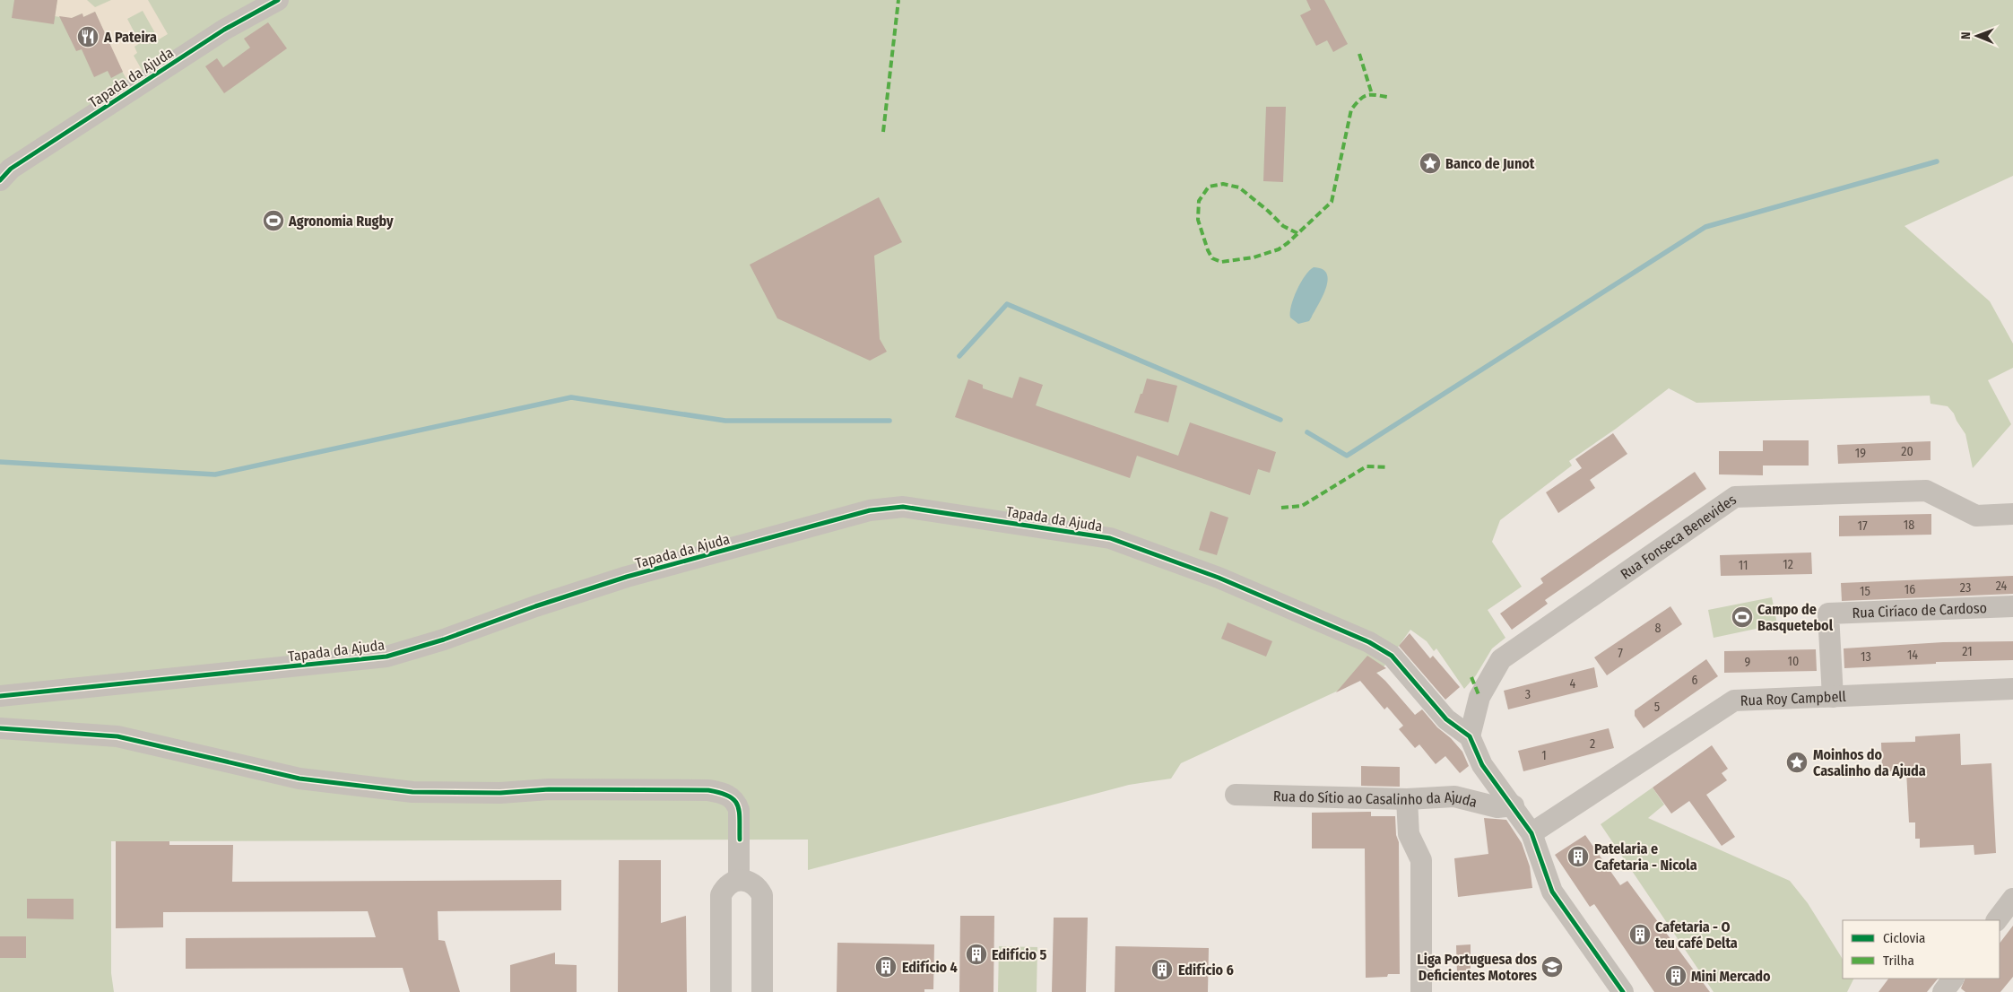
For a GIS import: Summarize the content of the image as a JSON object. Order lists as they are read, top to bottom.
{
  "streets": {
    "street": [
      "Tapada da Ajuda",
      "Rua Fonseca Benevides",
      "Rua Ciríaco de Cardoso",
      "Rua Roy Campbell",
      "Rua do Sítio ao Casalinho da Ajuda"
    ]
  },
  "crossings": [
    ["Tapada da Ajuda", "Rua Fonseca Benevides"],
    ["Rua Ciríaco de Cardoso", "Rua Roy Campbell"]
  ],
  "places": {
    "restaurant": ["A Pateira"],
    "place": ["Banco de Junot", "Moinhos do Casalinho da Ajuda"],
    "sports": ["Agronomia Rugby", "Campo de Basquetebol"],
    "building": [
      "Patelaria e Cafetaria - Nicola",
      "Cafetaria - O teu café Delta",
      "Edifício 5",
      "Edifício 4",
      "Edifício 6",
      "Mini Mercado"
    ],
    "school or university": ["Liga Portuguesa dos Deficientes Motores"]
  },
  "house_numbers": [
    "20",
    "19",
    "18",
    "17",
    "12",
    "11",
    "24",
    "23",
    "16",
    "15",
    "8",
    "21",
    "7",
    "14",
    "13",
    "10",
    "9",
    "6",
    "4",
    "3",
    "5",
    "2",
    "1"
  ],
  "legend": ["Ciclovia", "Trilha"],
  "north": "left"
}
